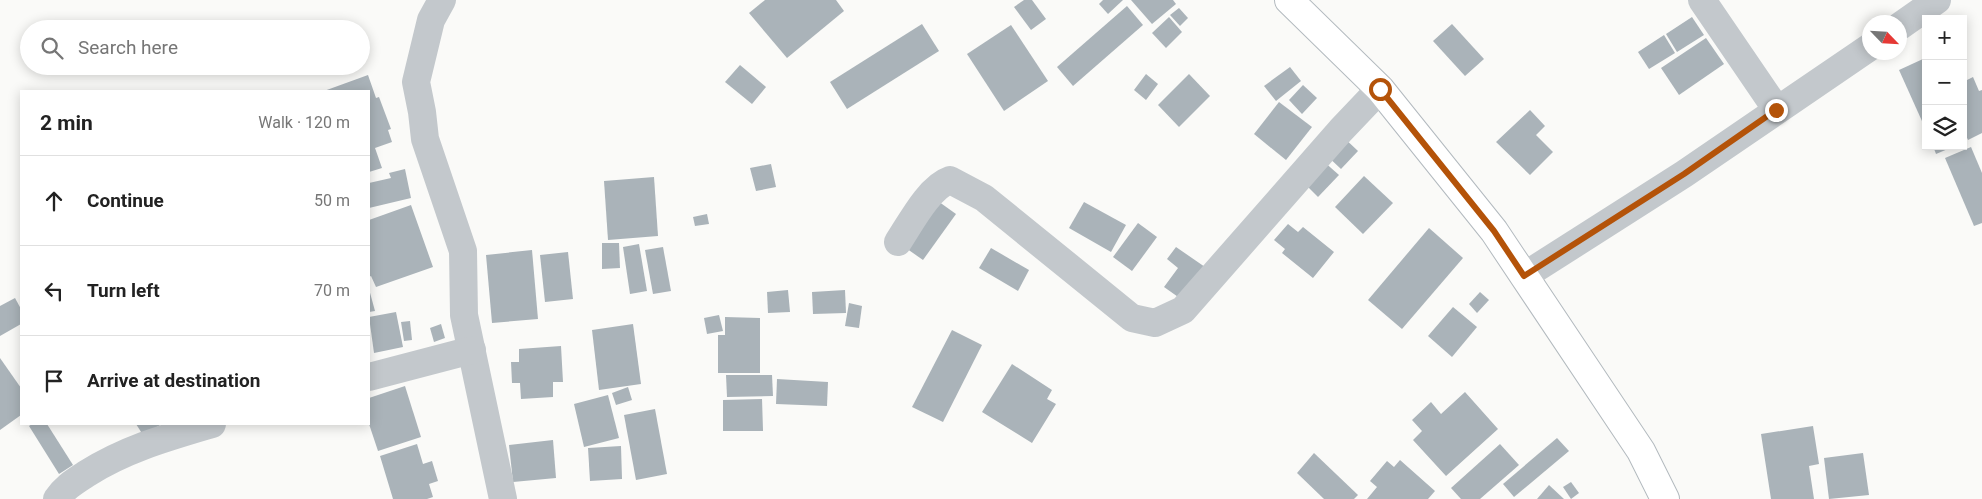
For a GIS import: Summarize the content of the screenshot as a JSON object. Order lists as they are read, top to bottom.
{
  "north": "bottom right",
  "page": {
    "map_buttons": ["+", "−"],
    "search": "Search here",
    "heading": ["2 min", "Walk · 120 m"],
    "list": [
      ["Continue", "50 m"],
      ["Turn left", "70 m"],
      "Arrive at destination"
    ]
  }
}
